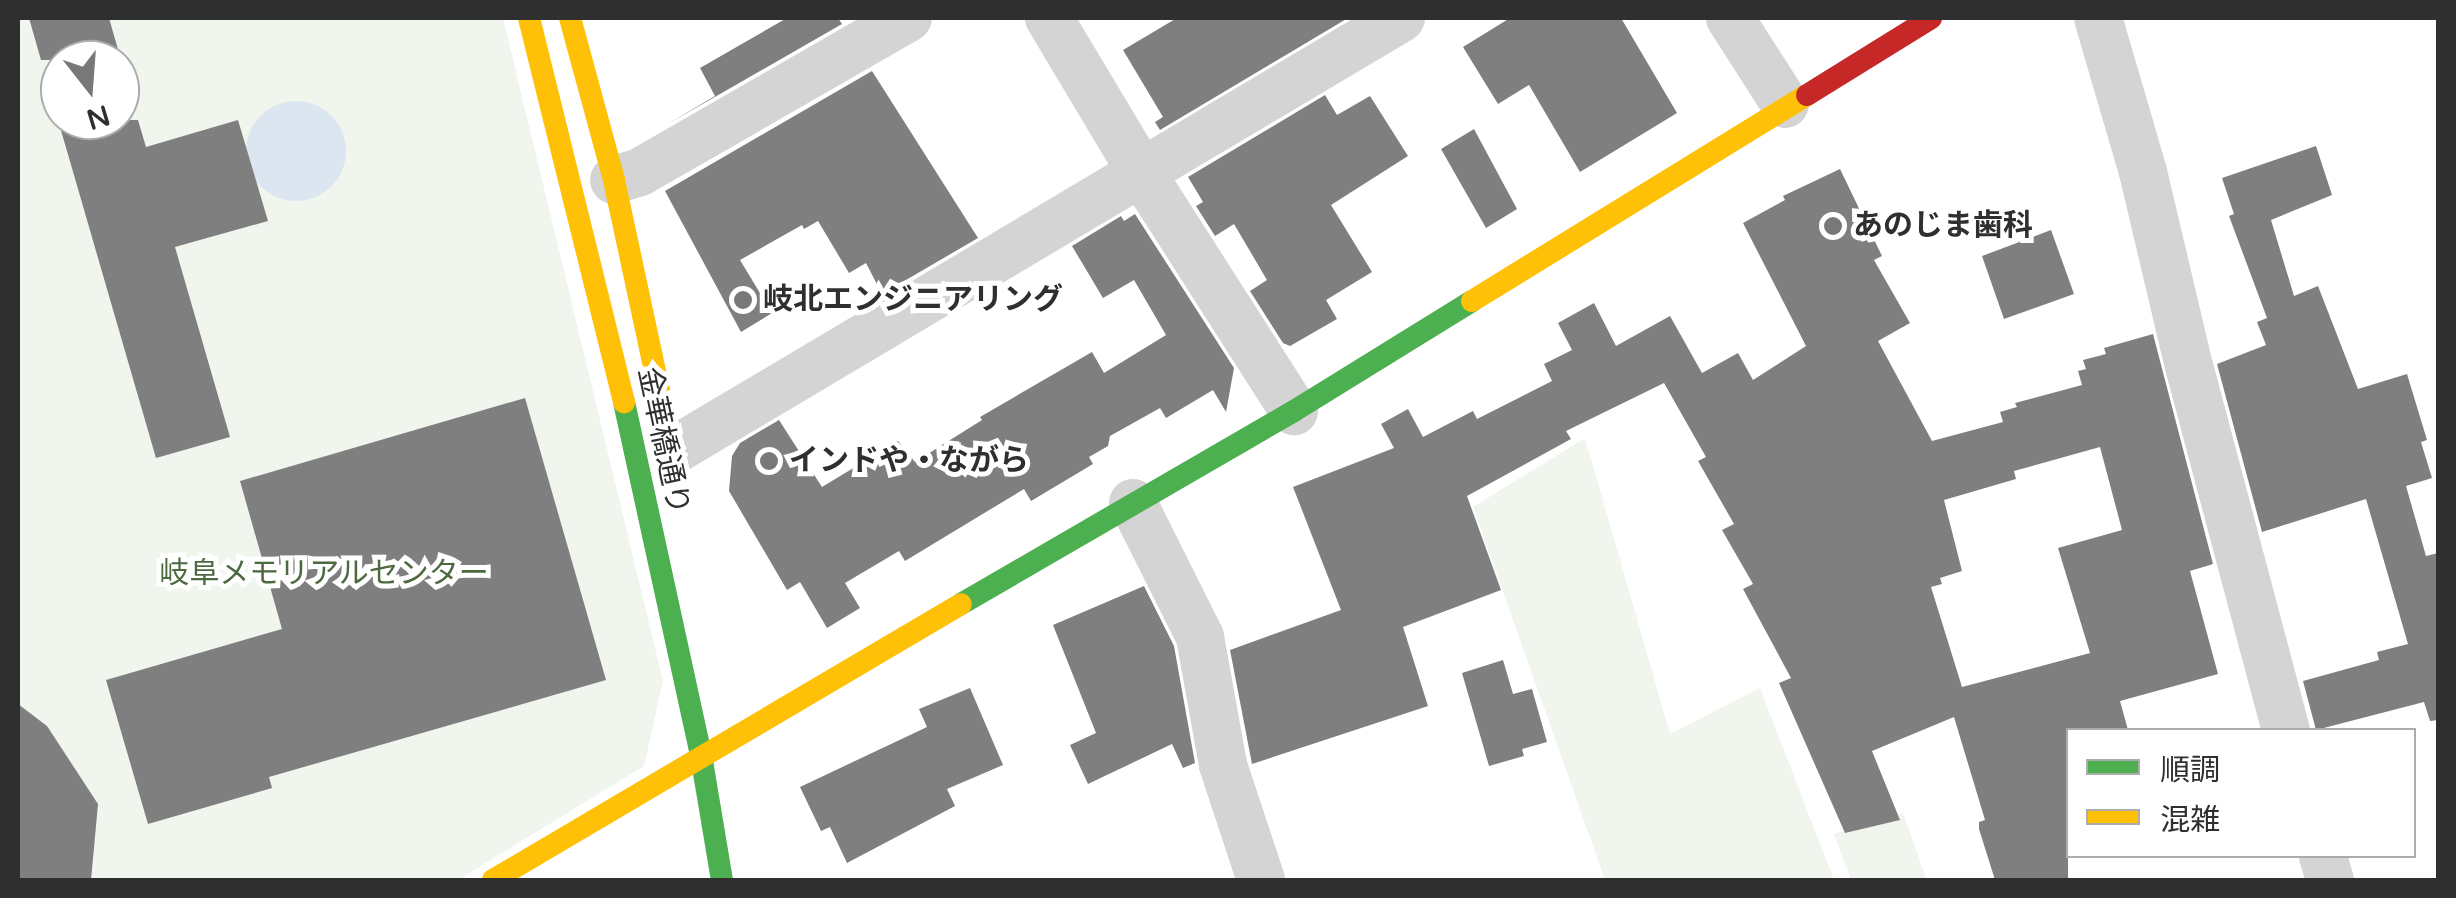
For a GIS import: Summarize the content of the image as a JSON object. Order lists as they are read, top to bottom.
{
  "streets": {
    "street": ["金華橋通り"]
  },
  "parks": ["岐阜メモリアルセンター"],
  "places": ["あのじま歯科", "岐北エンジニアリング", "インドや・ながら"],
  "legend": ["順調", "混雑"],
  "north": "bottom"
}
